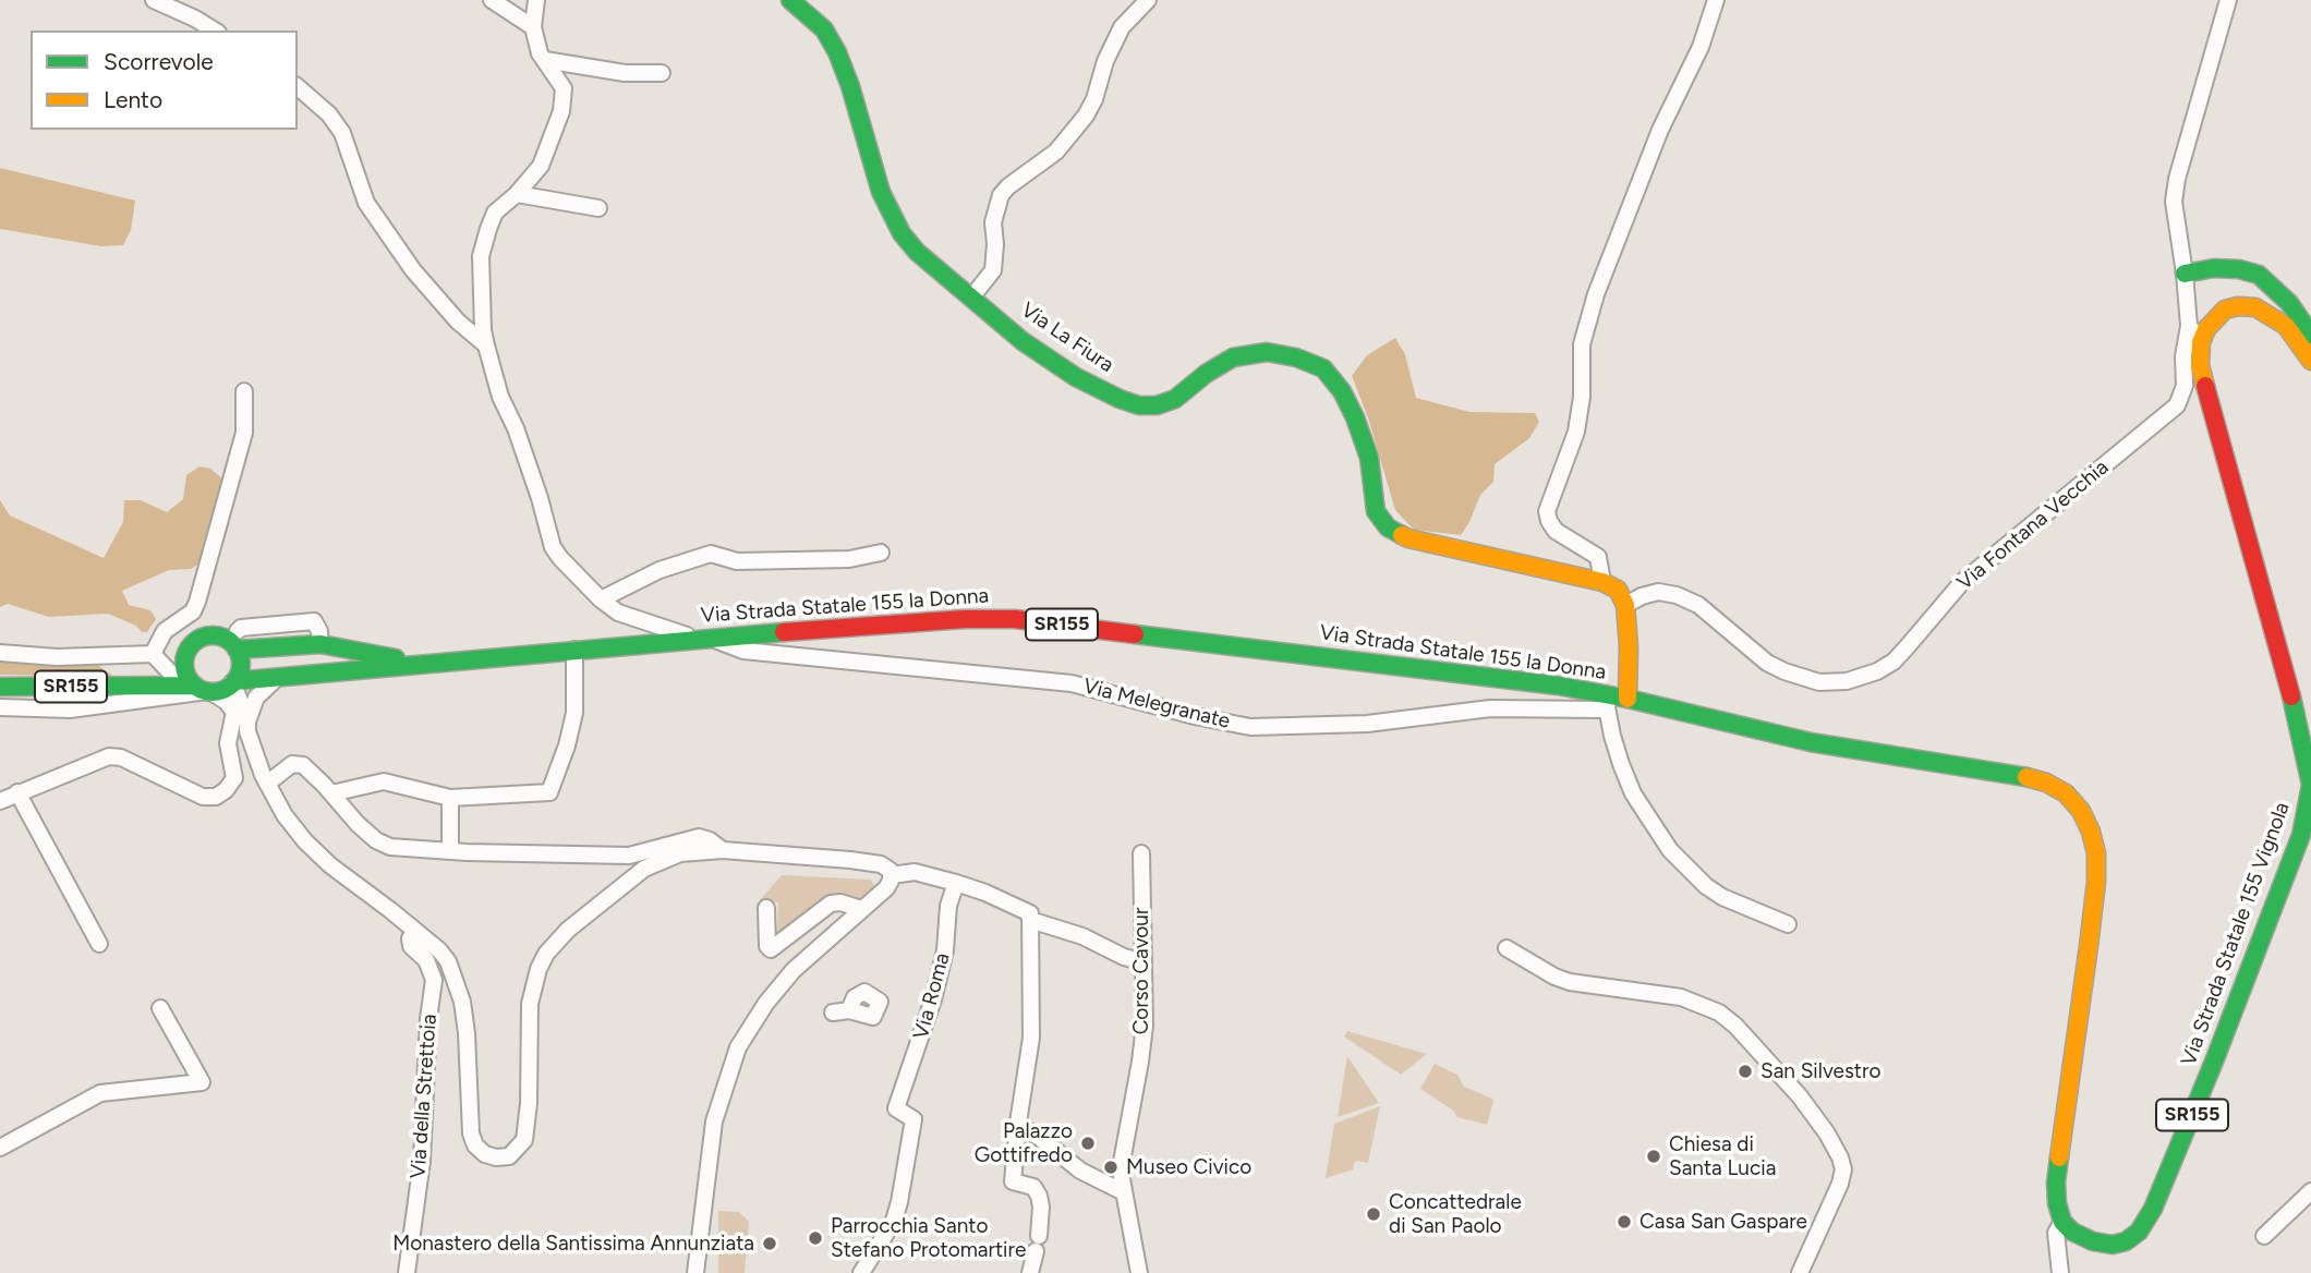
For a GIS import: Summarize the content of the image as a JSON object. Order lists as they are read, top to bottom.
{
  "streets": {
    "main road": [
      "Via La Fiura",
      "Via Strada Statale 155 la Donna",
      "SR155",
      "Via Strada Statale 155 Vignola"
    ],
    "street": [
      "Via Fontana Vecchia",
      "Via Melegranate",
      "Corso Cavour",
      "Via Roma",
      "Via della Strettoia"
    ]
  },
  "crossings": [
    ["Via Strada Statale 155 la Donna", "Via Melegranate"],
    ["Via Strada Statale 155 la Donna", "Via Strada Statale 155 Vignola"]
  ],
  "places": [
    "San Silvestro",
    "Palazzo Gottifredo",
    "Chiesa di Santa Lucia",
    "Museo Civico",
    "Concattedrale di San Paolo",
    "Casa San Gaspare",
    "Parrocchia Santo Stefano Protomartire",
    "Monastero della Santissima Annunziata"
  ],
  "legend": ["Scorrevole", "Lento"]
}
